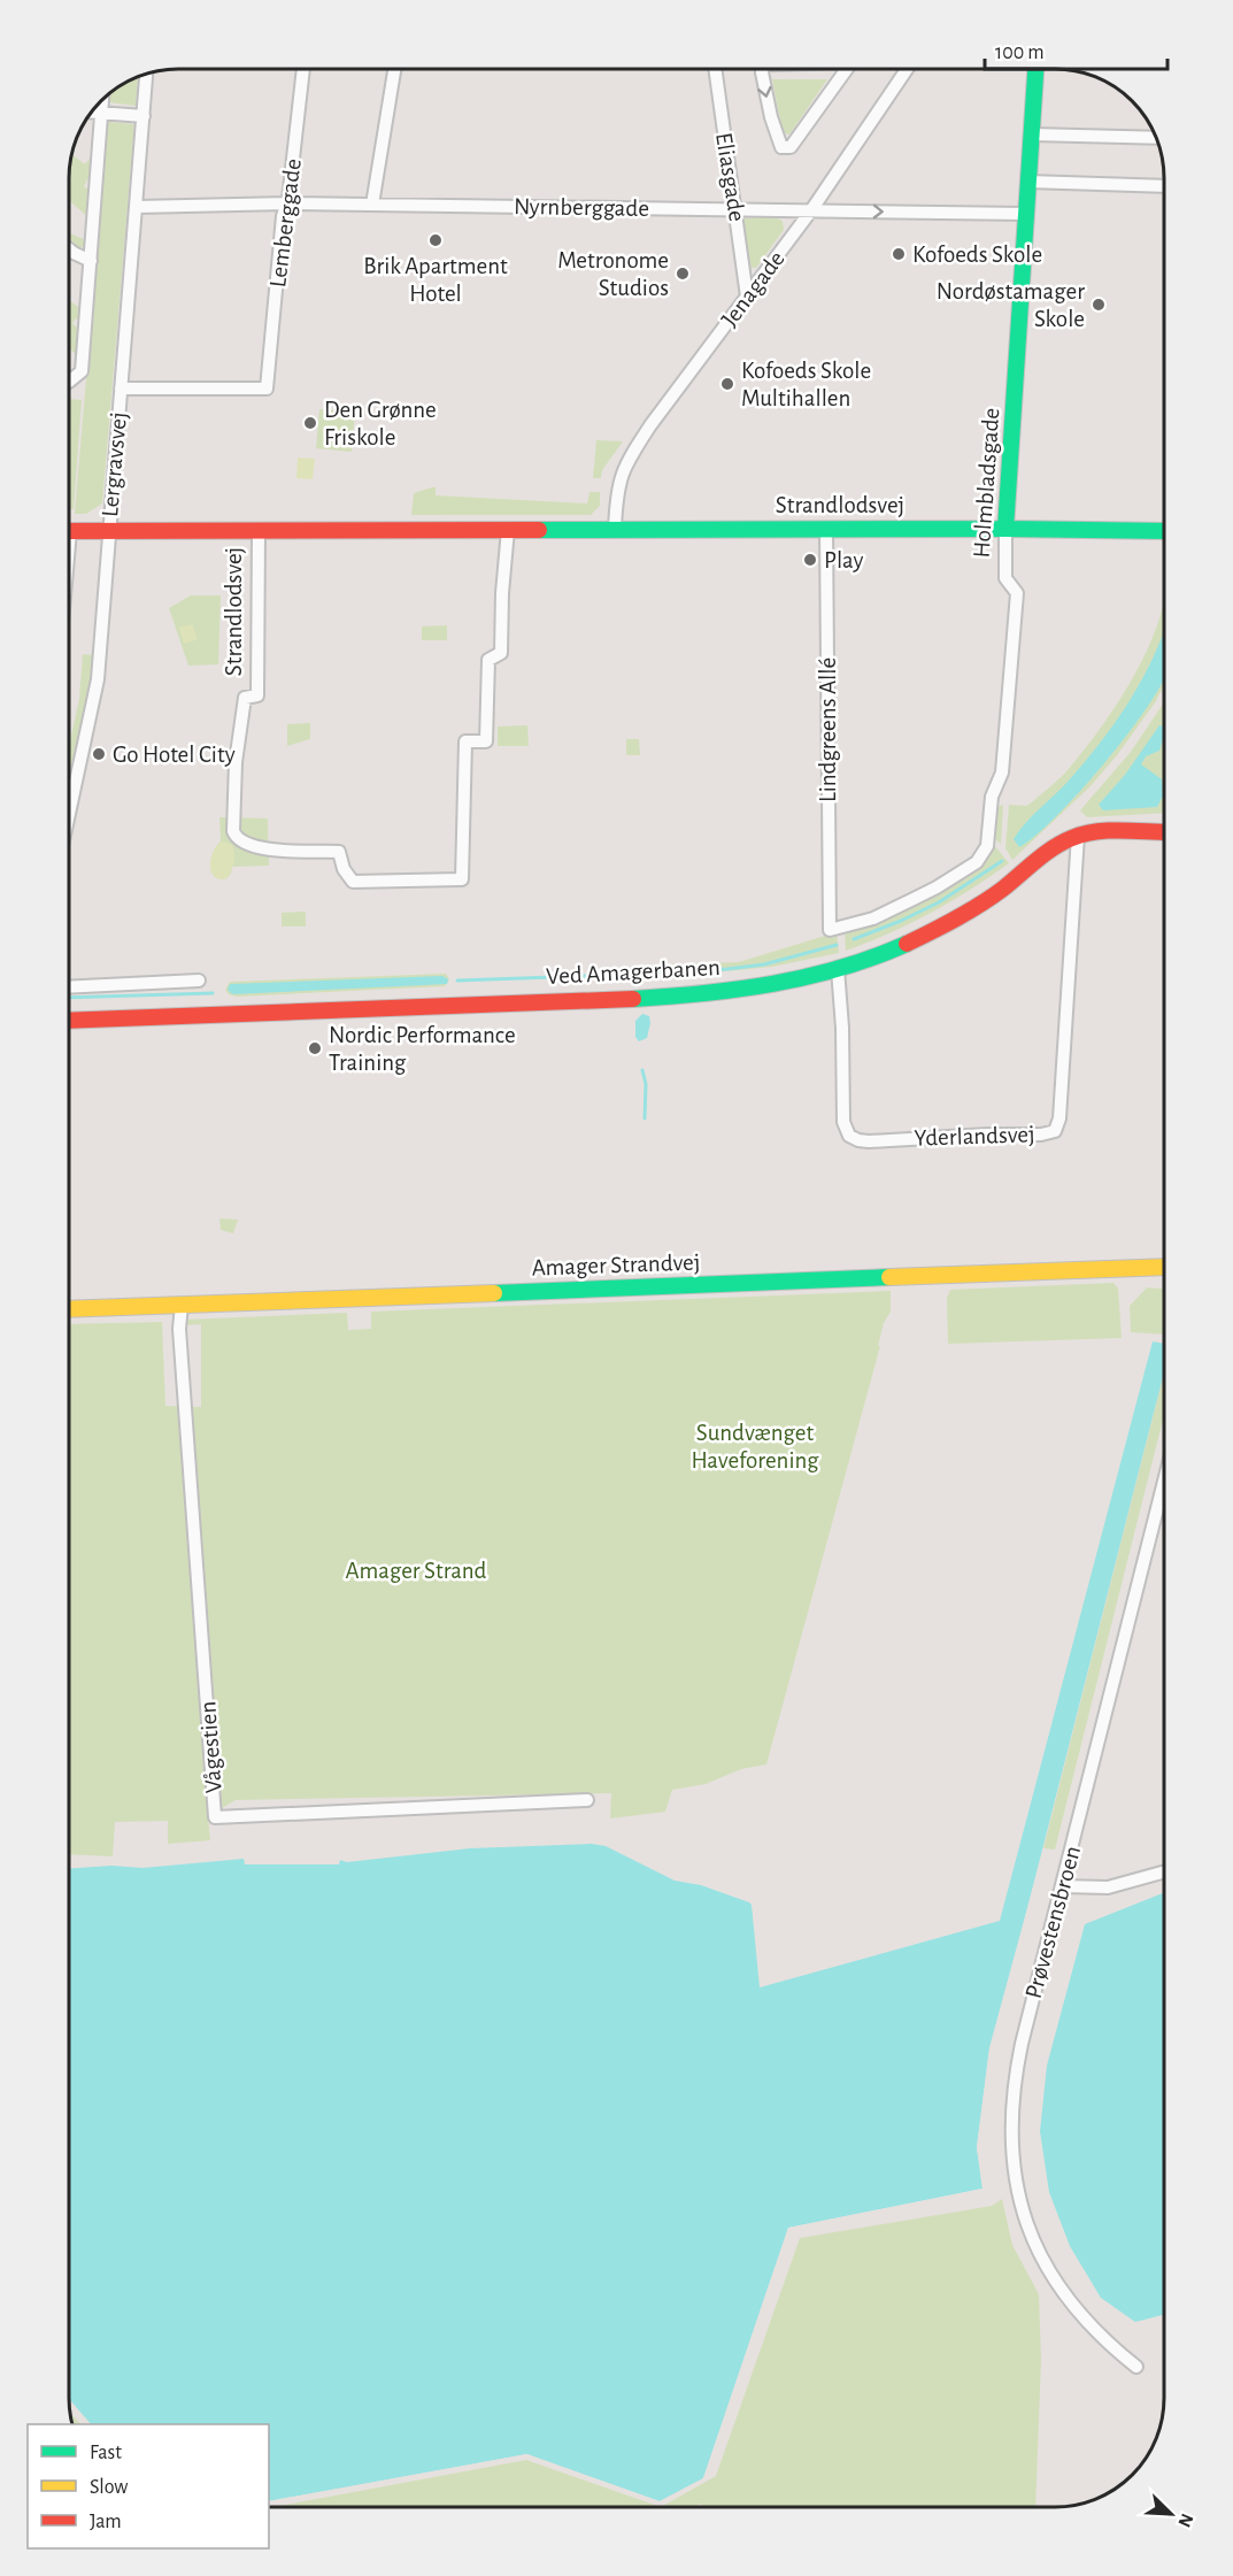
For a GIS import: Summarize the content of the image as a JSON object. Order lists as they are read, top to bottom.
{
  "streets": {
    "street": [
      "Eliasgade",
      "Nyrnberggade",
      "Lemberggade",
      "Jenagade",
      "Lergravsvej",
      "Holmbladsgade",
      "Strandlodsvej",
      "Lindgreens Allé",
      "Ved Amagerbanen",
      "Yderlandsvej",
      "Amager Strandvej",
      "Vågestien",
      "Prøvestensbroen"
    ]
  },
  "crossings": [
    ["Eliasgade", "Nyrnberggade"],
    ["Eliasgade", "Jenagade"],
    ["Nyrnberggade", "Lemberggade"],
    ["Nyrnberggade", "Jenagade"],
    ["Nyrnberggade", "Lergravsvej"],
    ["Nyrnberggade", "Holmbladsgade"],
    ["Lemberggade", "Lergravsvej"],
    ["Jenagade", "Strandlodsvej"],
    ["Lergravsvej", "Strandlodsvej"],
    ["Holmbladsgade", "Strandlodsvej"],
    ["Holmbladsgade", "Lindgreens Allé"],
    ["Strandlodsvej", "Lindgreens Allé"],
    ["Ved Amagerbanen", "Yderlandsvej"],
    ["Amager Strandvej", "Vågestien"]
  ],
  "parks": ["Sundvænget Haveforening", "Amager Strand"],
  "places": [
    "Brik Apartment Hotel",
    "Kofoeds Skole",
    "Metronome Studios",
    "Nordøstamager Skole",
    "Kofoeds Skole Multihallen",
    "Den Grønne Friskole",
    "Play",
    "Go Hotel City",
    "Nordic Performance Training"
  ],
  "legend": ["Fast", "Slow", "Jam"],
  "scale_bar": "100 m",
  "north": "bottom right"
}
